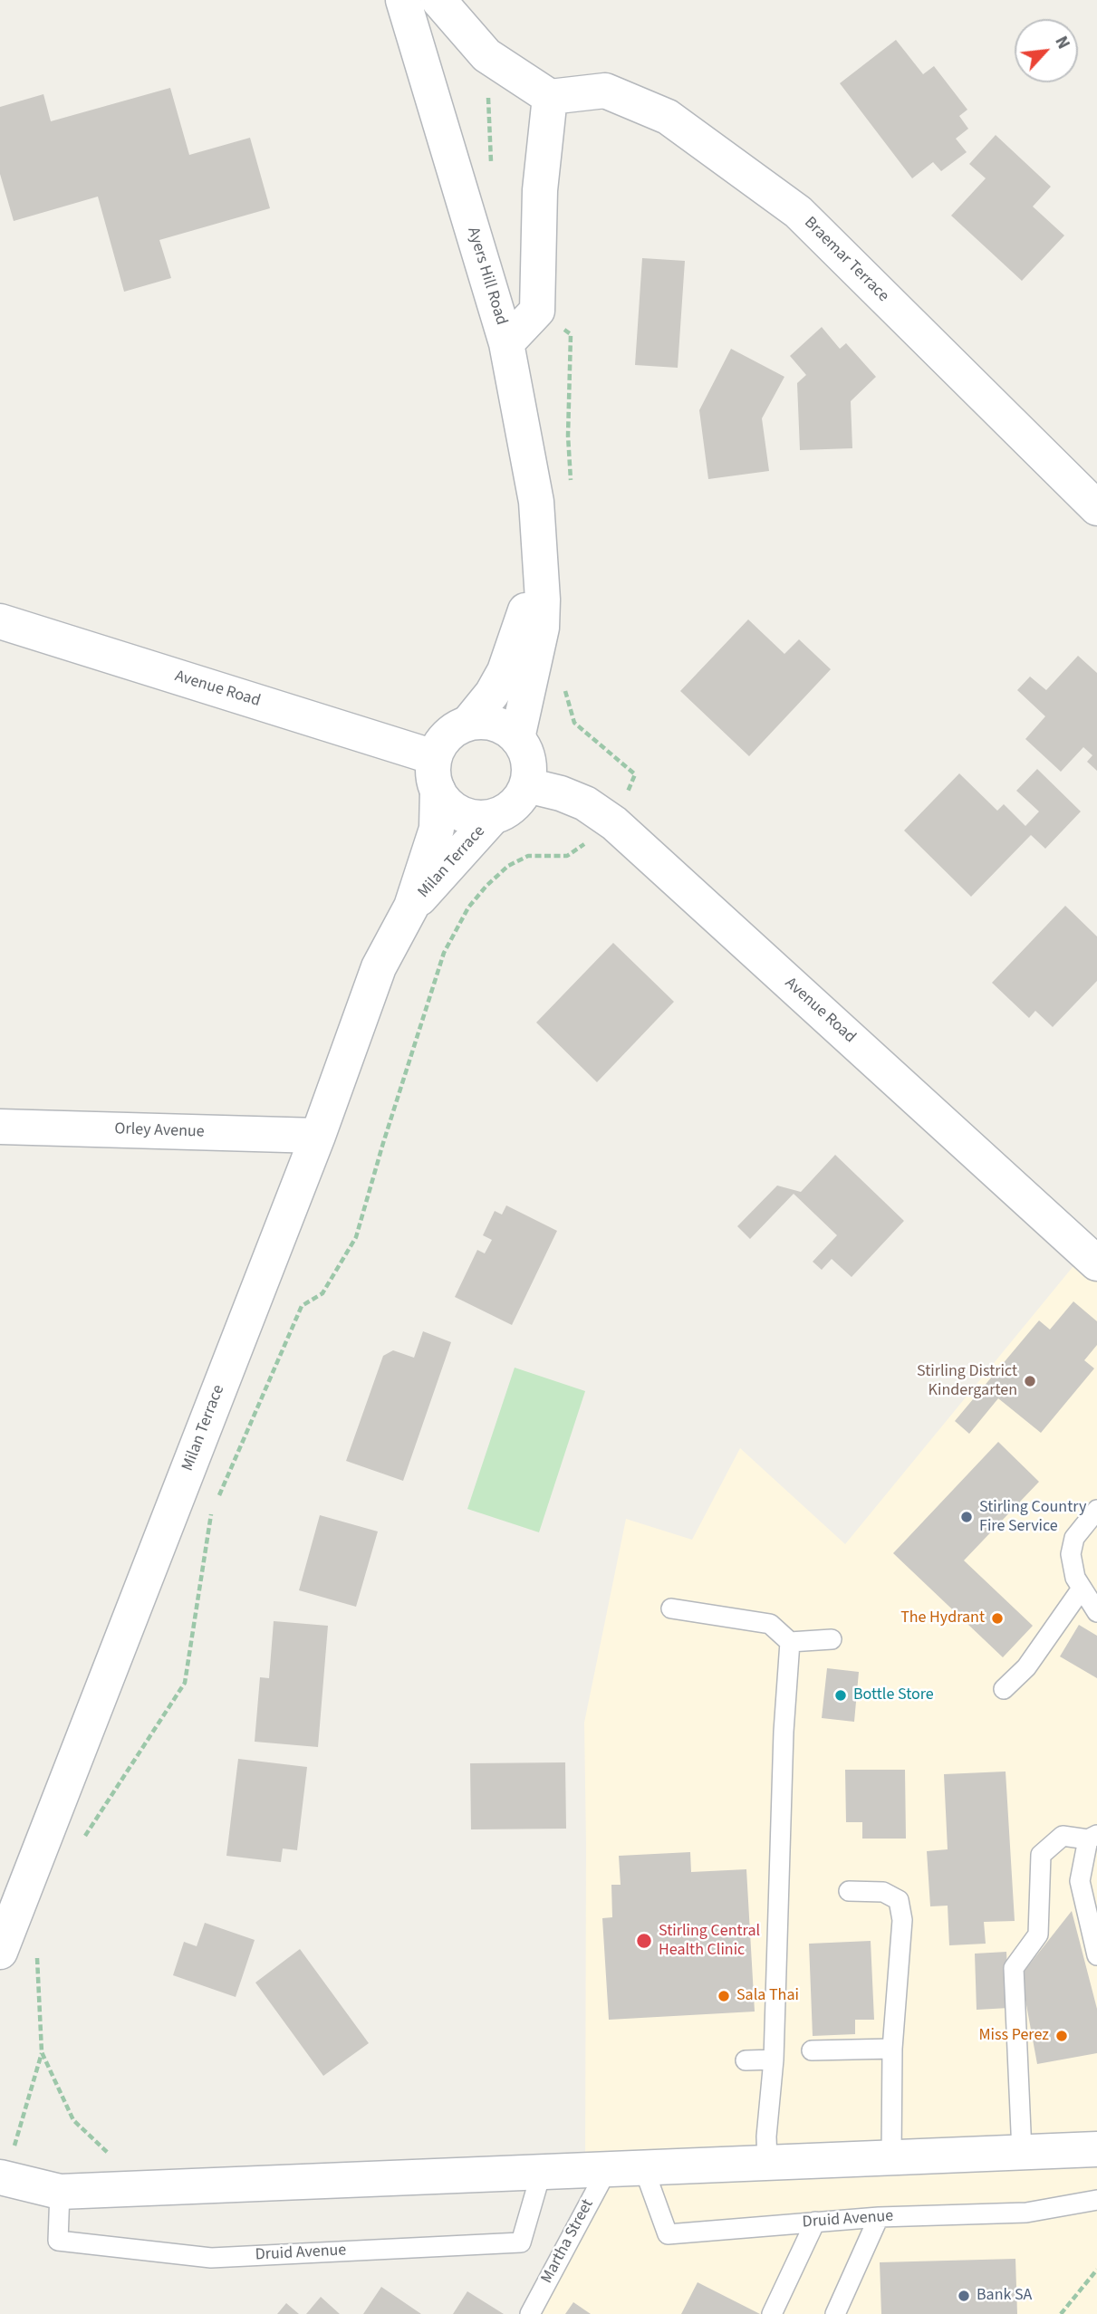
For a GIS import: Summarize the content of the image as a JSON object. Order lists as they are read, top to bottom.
{
  "streets": {
    "street": [
      "Braemar Terrace",
      "Ayers Hill Road",
      "Avenue Road",
      "Milan Terrace",
      "Orley Avenue"
    ],
    "lane": ["Druid Avenue", "Martha Street"]
  },
  "crossings": [
    ["Ayers Hill Road", "Avenue Road"],
    ["Ayers Hill Road", "Milan Terrace"],
    ["Avenue Road", "Milan Terrace"],
    ["Milan Terrace", "Orley Avenue"]
  ],
  "places": [
    "Stirling District Kindergarten",
    "Stirling Country Fire Service",
    "The Hydrant",
    "Bottle Store",
    "Stirling Central Health Clinic",
    "Sala Thai",
    "Miss Perez",
    "Bank SA"
  ],
  "north": "top right"
}
